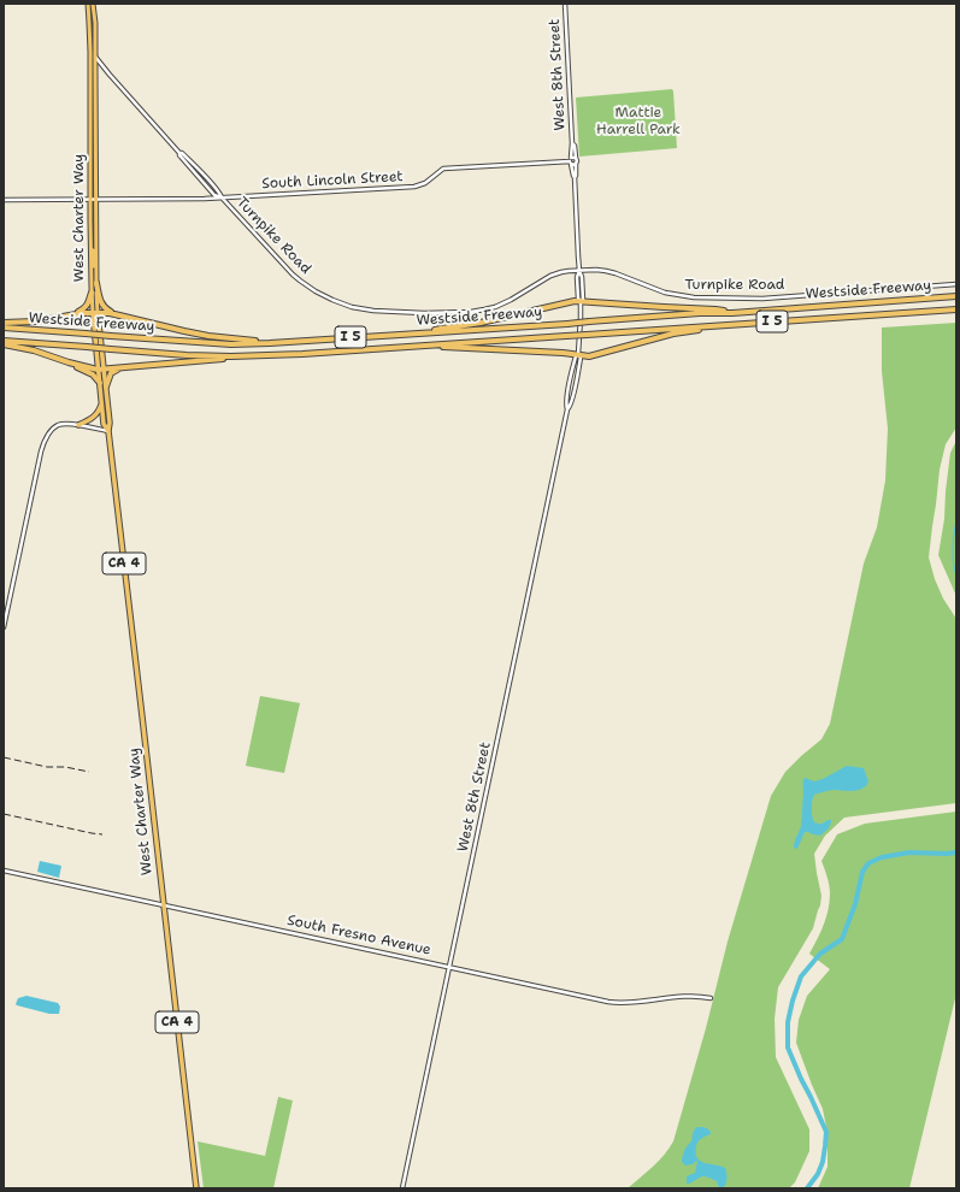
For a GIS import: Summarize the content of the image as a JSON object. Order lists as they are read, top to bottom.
{
  "streets": {
    "highway": [
      "West Charter Way",
      "Westside Freeway",
      "I 5",
      "CA 4"
    ],
    "street": [
      "West 8th Street",
      "South Lincoln Street",
      "Turnpike Road",
      "South Fresno Avenue"
    ]
  },
  "crossings": [
    ["West 8th Street", "South Lincoln Street"],
    ["West 8th Street", "Turnpike Road"],
    ["West 8th Street", "South Fresno Avenue"],
    ["South Lincoln Street", "West Charter Way"],
    ["South Lincoln Street", "Turnpike Road"],
    ["West Charter Way", "Turnpike Road"],
    ["West Charter Way", "South Fresno Avenue"]
  ],
  "parks": ["Mattie Harrell Park"]
}
